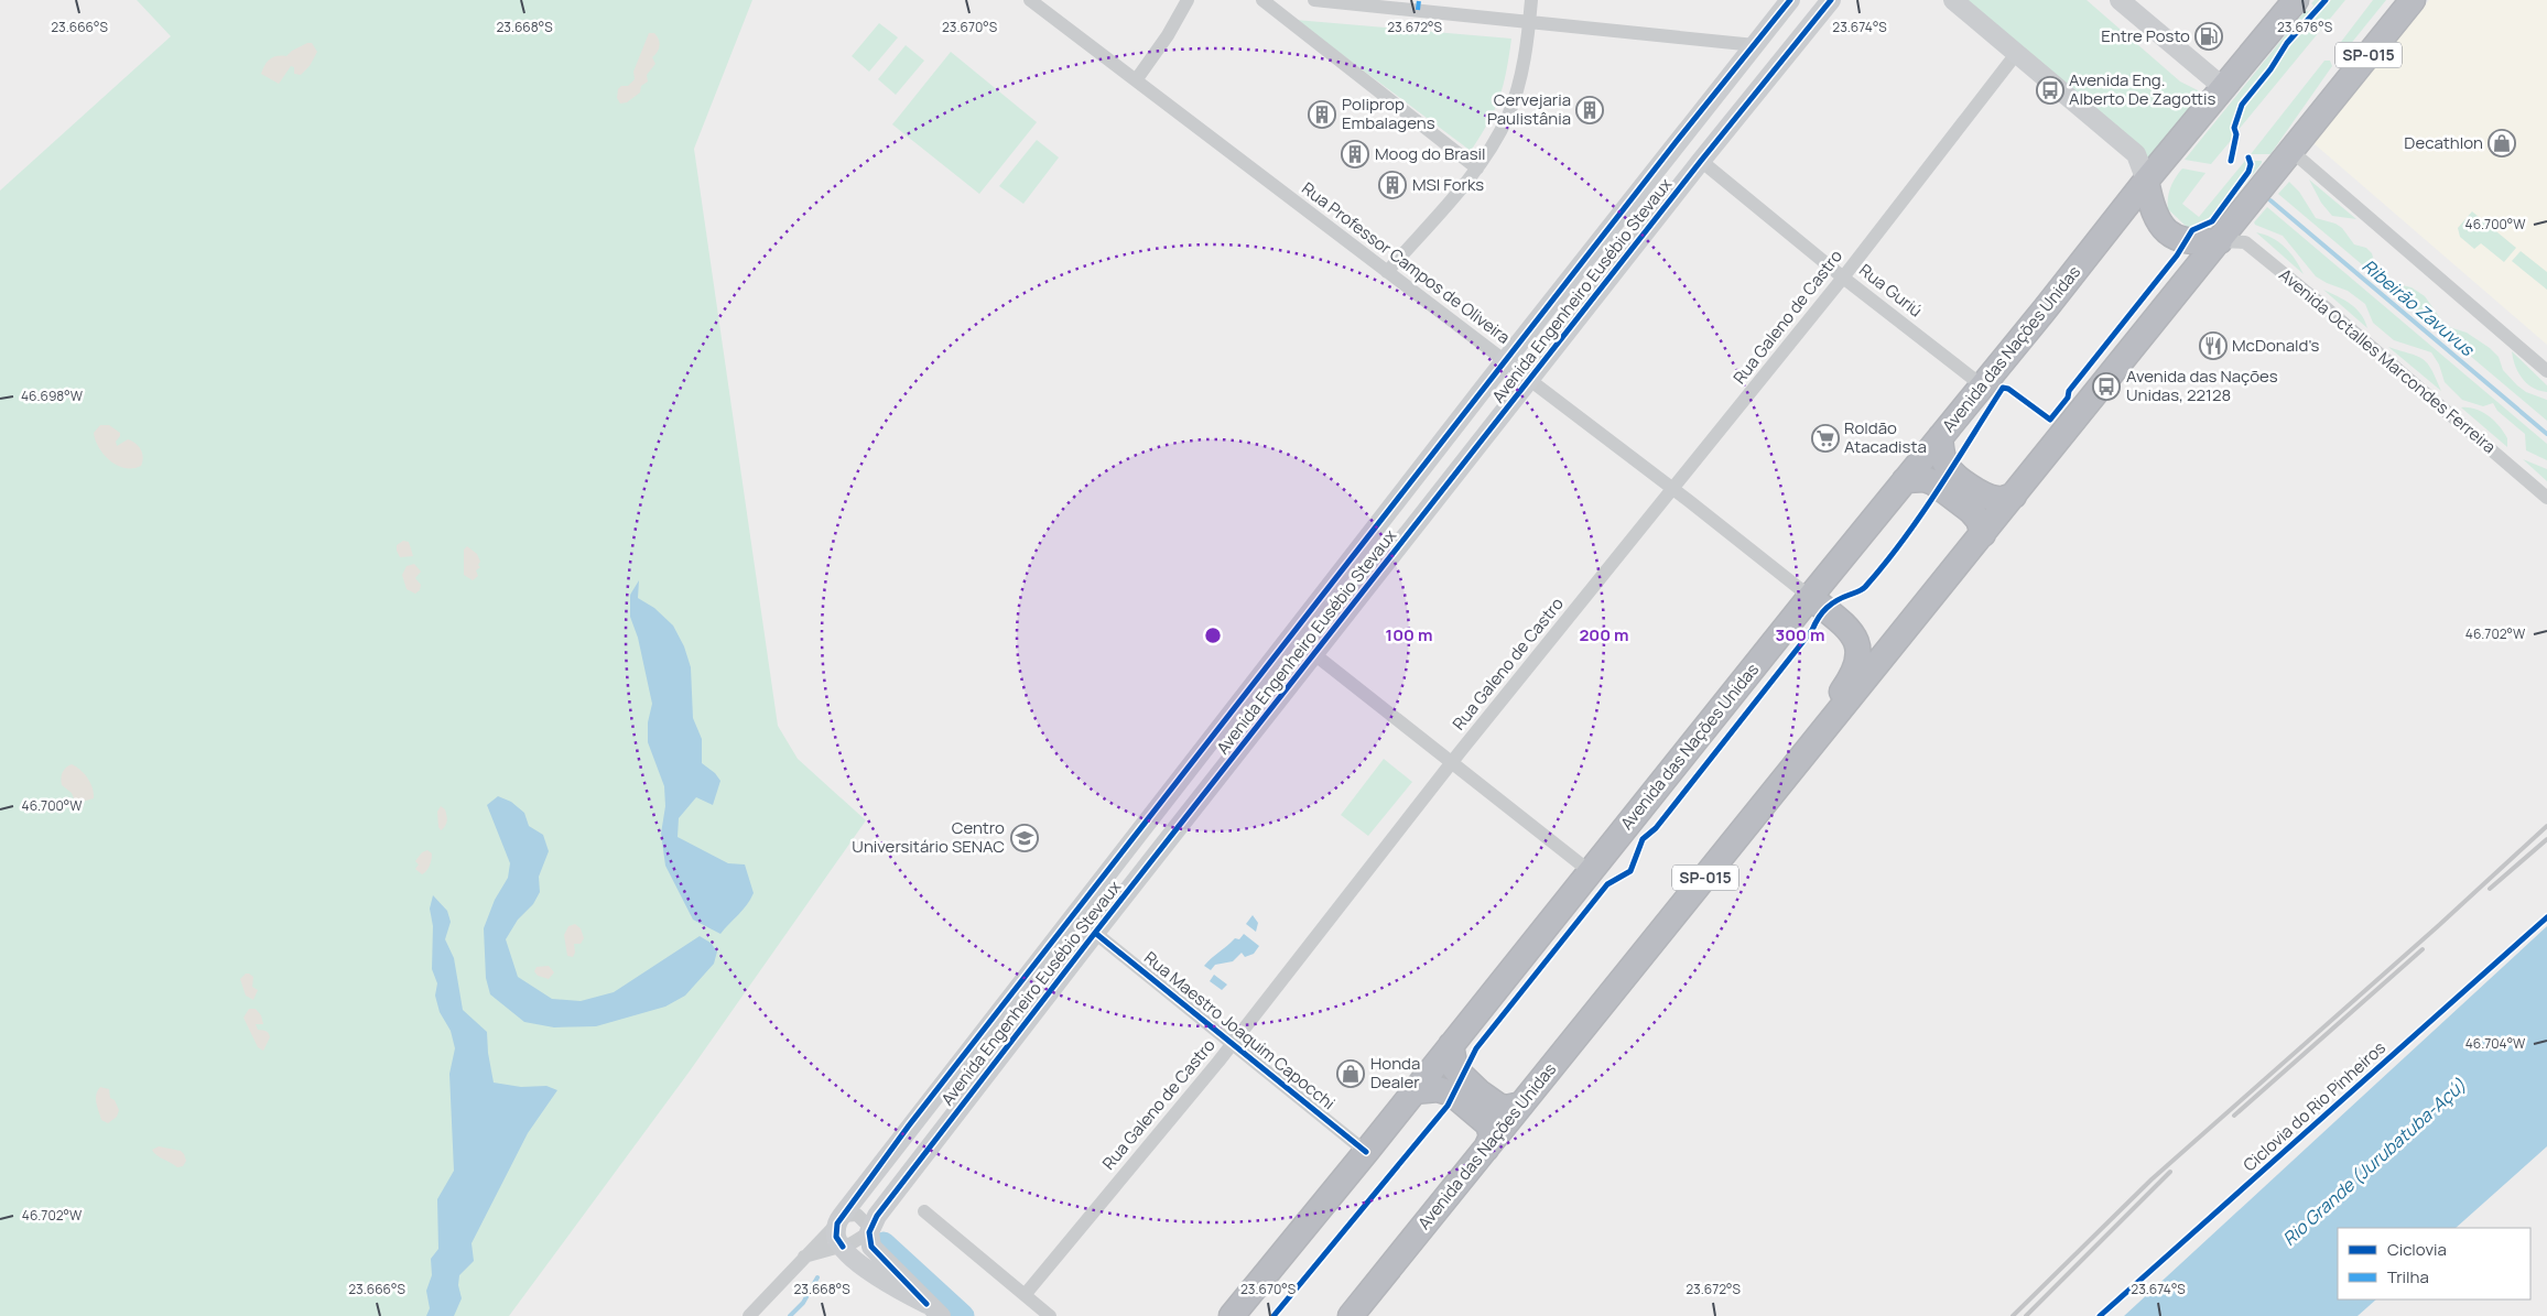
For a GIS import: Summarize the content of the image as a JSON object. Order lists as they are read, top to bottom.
{
  "streets": {
    "highway": ["SP-015", "Avenida das Nações Unidas"],
    "main road": ["Avenida Engenheiro Eusébio Stevaux"],
    "street": [
      "Rua Professor Campos de Oliveira",
      "Rua Guriú",
      "Rua Galeno de Castro",
      "Avenida Octalles Marcondes Ferreira",
      "Rua Maestro Joaquim Capocchi"
    ],
    "cycle path": ["Ciclovia do Rio Pinheiros"]
  },
  "crossings": [
    ["Rua Professor Campos de Oliveira", "Avenida Engenheiro Eusébio Stevaux"],
    ["Rua Professor Campos de Oliveira", "Rua Galeno de Castro"],
    ["Rua Professor Campos de Oliveira", "Avenida das Nações Unidas"],
    ["Avenida Engenheiro Eusébio Stevaux", "Rua Guriú"],
    ["Avenida Engenheiro Eusébio Stevaux", "Rua Maestro Joaquim Capocchi"],
    ["Rua Guriú", "Rua Galeno de Castro"],
    ["Rua Guriú", "Avenida das Nações Unidas"],
    ["Rua Galeno de Castro", "Rua Maestro Joaquim Capocchi"],
    ["Avenida das Nações Unidas", "Avenida Octalles Marcondes Ferreira"],
    ["Avenida das Nações Unidas", "Rua Maestro Joaquim Capocchi"]
  ],
  "water": ["Ribeirão Zavuvus", "Rio Grande (Jurubatuba-Açú)"],
  "places": {
    "fuel station": ["Entre Posto"],
    "bus stop": ["Avenida Eng. Alberto De Zagottis", "Avenida das Nações Unidas, 22128"],
    "building": [
      "Cervejaria Paulistânia",
      "Poliprop Embalagens",
      "Moog do Brasil",
      "MSI Forks"
    ],
    "shop": ["Decathlon", "Honda Dealer"],
    "restaurant": ["McDonald's"],
    "supermarket": ["Roldão Atacadista"],
    "school or university": ["Centro Universitário SENAC"]
  },
  "legend": ["Ciclovia", "Trilha"],
  "coordinates": [
    "23.666°S",
    "23.668°S",
    "23.670°S",
    "23.672°S",
    "23.674°S",
    "23.676°S",
    "46.700°W",
    "46.698°W",
    "46.702°W",
    "46.704°W"
  ],
  "rings": ["100 m", "200 m", "300 m"]
}
